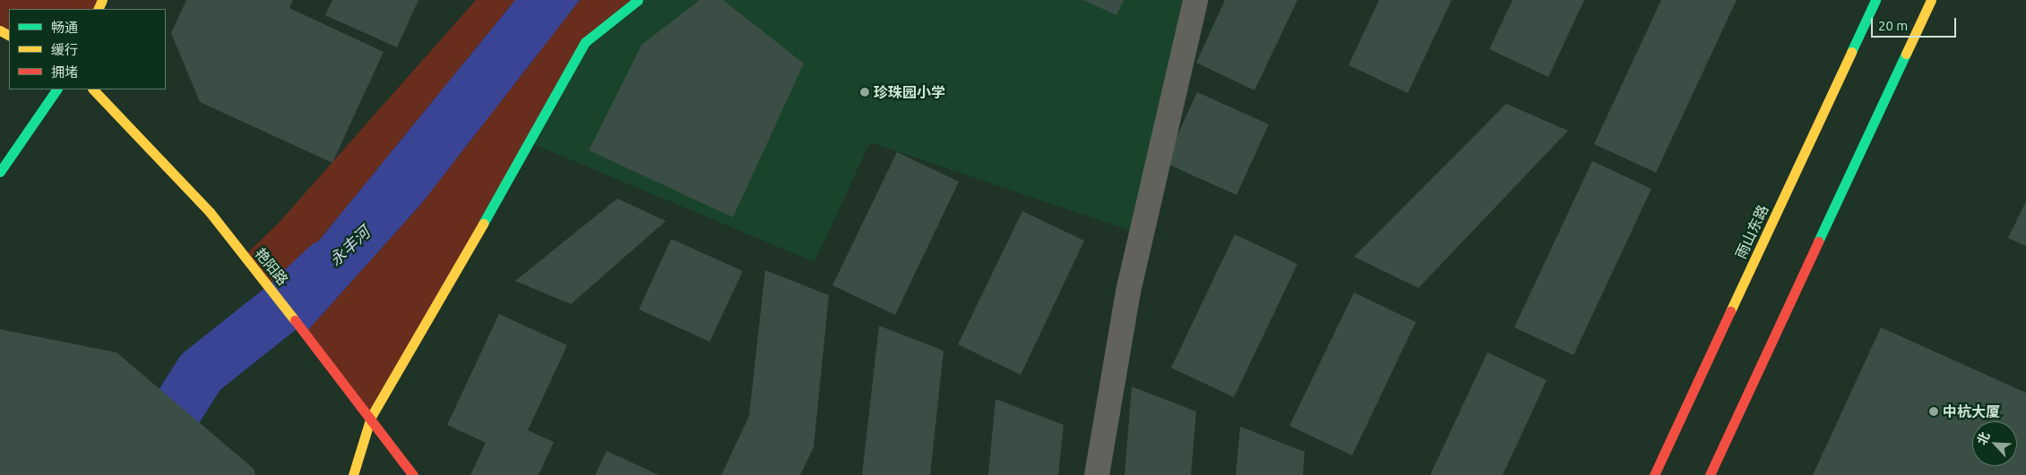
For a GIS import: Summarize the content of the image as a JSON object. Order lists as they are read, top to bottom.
{
  "streets": {
    "street": ["雨山东路", "艳阳路"]
  },
  "water": ["永丰河"],
  "places": ["珍珠园小学", "中杭大厦"],
  "legend": ["畅通", "缓行", "拥堵"],
  "scale_bar": "20 m",
  "north": "top left"
}
